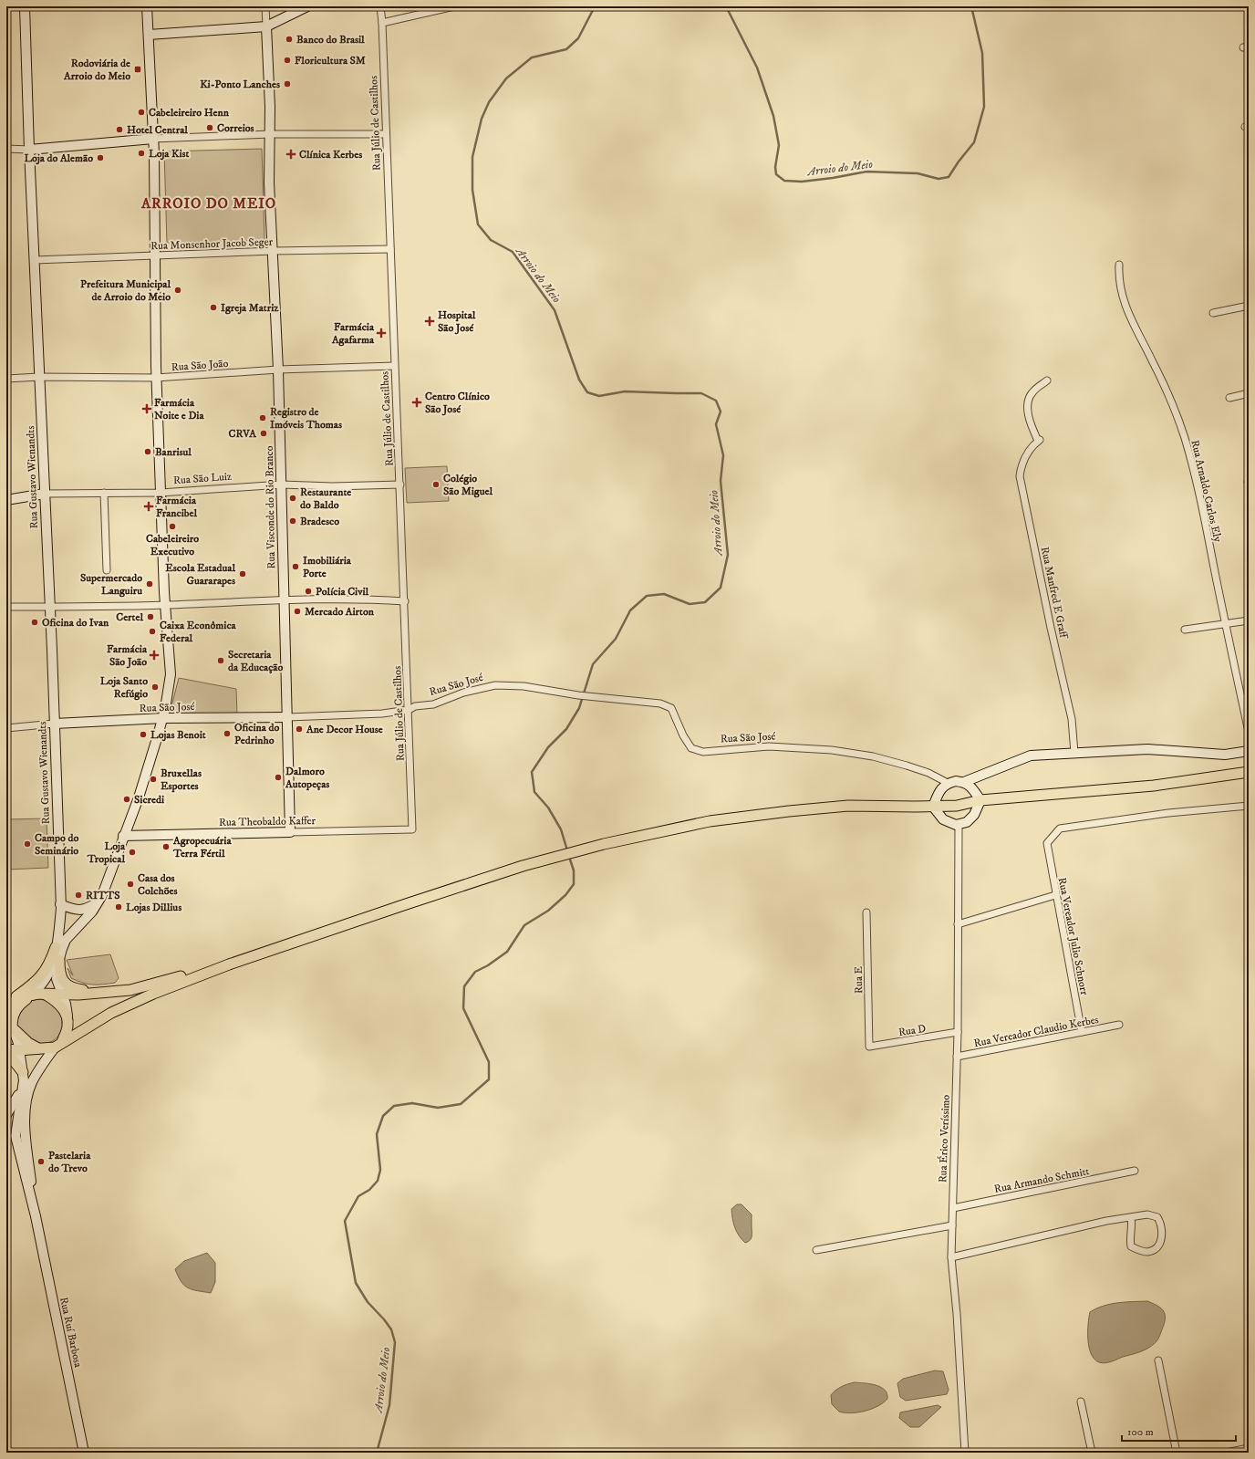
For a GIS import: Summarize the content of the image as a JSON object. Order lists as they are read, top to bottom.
{
  "streets": {
    "main road": [
      "Rua Gustavo Wienandts",
      "Rua São Luiz",
      "Rua Visconde do Rio Branco",
      "Rua São José",
      "Rua Theobaldo Kaffer",
      "Rua Ruí Barbosa"
    ],
    "street": [
      "Rua Júlio de Castilhos",
      "Rua Monsenhor Jacob Seger",
      "Rua São João",
      "Rua Arnaldo Carlos Ely",
      "Rua Manfred E Graff",
      "Rua Vereador Julio Schnorr",
      "Rua E",
      "Rua D",
      "Rua Vereador Claudio Kerbes",
      "Rua Érico Veríssimo",
      "Rua Armando Schmitt"
    ]
  },
  "crossings": [
    ["Rua Júlio de Castilhos", "Rua Monsenhor Jacob Seger"],
    ["Rua Júlio de Castilhos", "Rua São João"],
    ["Rua Júlio de Castilhos", "Rua São Luiz"],
    ["Rua Júlio de Castilhos", "Rua São José"],
    ["Rua Júlio de Castilhos", "Rua Theobaldo Kaffer"],
    ["Rua Monsenhor Jacob Seger", "Rua Gustavo Wienandts"],
    ["Rua Monsenhor Jacob Seger", "Rua Visconde do Rio Branco"],
    ["Rua São João", "Rua Gustavo Wienandts"],
    ["Rua São João", "Rua Visconde do Rio Branco"],
    ["Rua Gustavo Wienandts", "Rua São Luiz"],
    ["Rua Gustavo Wienandts", "Rua São José"],
    ["Rua São Luiz", "Rua Visconde do Rio Branco"],
    ["Rua Visconde do Rio Branco", "Rua São José"],
    ["Rua Visconde do Rio Branco", "Rua Theobaldo Kaffer"],
    ["Rua Vereador Julio Schnorr", "Rua Vereador Claudio Kerbes"],
    ["Rua E", "Rua D"],
    ["Rua D", "Rua Érico Veríssimo"],
    ["Rua Vereador Claudio Kerbes", "Rua Érico Veríssimo"],
    ["Rua Érico Veríssimo", "Rua Armando Schmitt"]
  ],
  "districts": ["ARROIO DO MEIO"],
  "water": ["Arroio do Meio"],
  "places": {
    "other": [
      "Banco do Brasil",
      "Floricultura SM",
      "Ki-Ponto Lanches",
      "Cabeleireiro Henn",
      "Correios",
      "Hotel Central",
      "Loja Kist",
      "Loja do Alemão",
      "Prefeitura Municipal de Arroio do Meio",
      "Igreja Matriz",
      "Registro de Imóveis Thomas",
      "CRVA",
      "Banrisul",
      "Colégio São Miguel",
      "Restaurante do Baldo",
      "Bradesco",
      "Cabeleireiro Executivo",
      "Imobiliária Porte",
      "Escola Estadual Guararapes",
      "Supermercado Languiru",
      "Polícia Civil",
      "Mercado Airton",
      "Certel",
      "Oficina do Ivan",
      "Caixa Econômica Federal",
      "Secretaria da Educação",
      "Loja Santo Refúgio",
      "Ane Decor House",
      "Oficina do Pedrinho",
      "Lojas Benoit",
      "Dalmoro Autopeças",
      "Bruxellas Esportes",
      "Sicredi",
      "Campo do Seminário",
      "Agropecuária Terra Fértil",
      "Loja Tropical",
      "Casa dos Colchões",
      "RITTS",
      "Lojas Dillius",
      "Pastelaria do Trevo"
    ],
    "transit": ["Rodoviária de Arroio do Meio"],
    "health": [
      "Clínica Kerbes",
      "Hospital São José",
      "Farmácia Agafarma",
      "Centro Clínico São José",
      "Farmácia Noite e Dia",
      "Farmácia Francibel",
      "Farmácia São João"
    ]
  },
  "scale_bar": "100 m"
}
